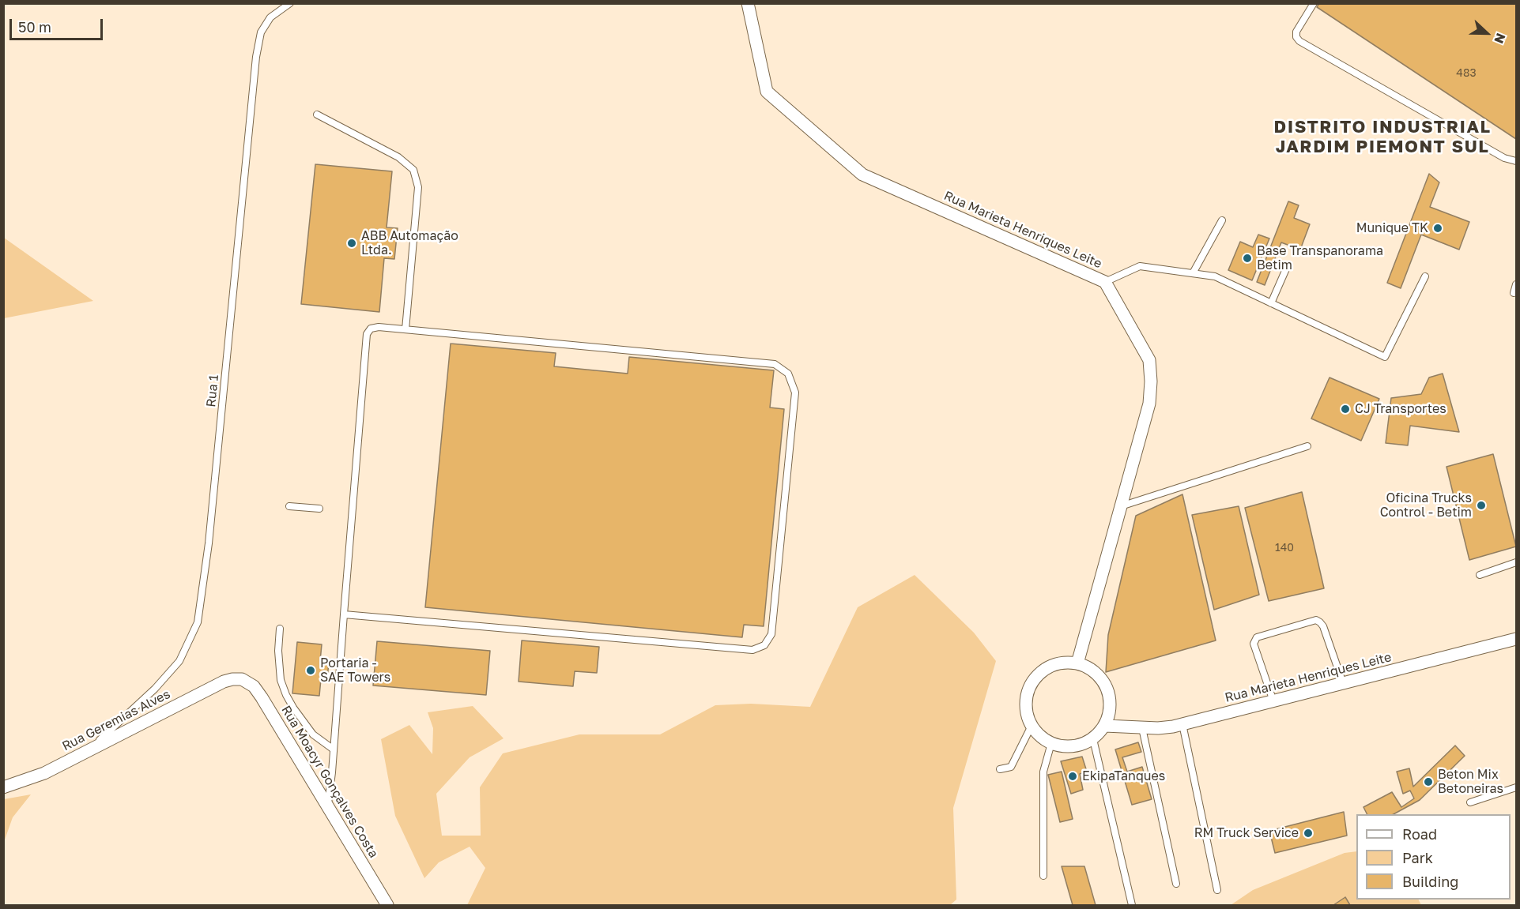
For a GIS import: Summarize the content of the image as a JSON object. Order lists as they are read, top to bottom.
{
  "streets": {
    "street": ["Rua Marieta Henriques Leite", "Rua Geremias Alves", "Rua Moacyr Gonçalves Costa"],
    "lane": ["Rua 1"]
  },
  "crossings": [
    ["Rua 1", "Rua Geremias Alves"],
    ["Rua Geremias Alves", "Rua Moacyr Gonçalves Costa"]
  ],
  "districts": ["DISTRITO INDUSTRIAL JARDIM PIEMONT SUL"],
  "places": [
    "Munique TK",
    "ABB Automação Ltda.",
    "Base Transpanorama Betim",
    "CJ Transportes",
    "Oficina Trucks Control - Betim",
    "Portaria - SAE Towers",
    "EkipaTanques",
    "Beton Mix Betoneiras",
    "RM Truck Service"
  ],
  "house_numbers": ["483", "140"],
  "legend": ["Road", "Park", "Building"],
  "scale_bar": "50 m",
  "north": "right"
}
